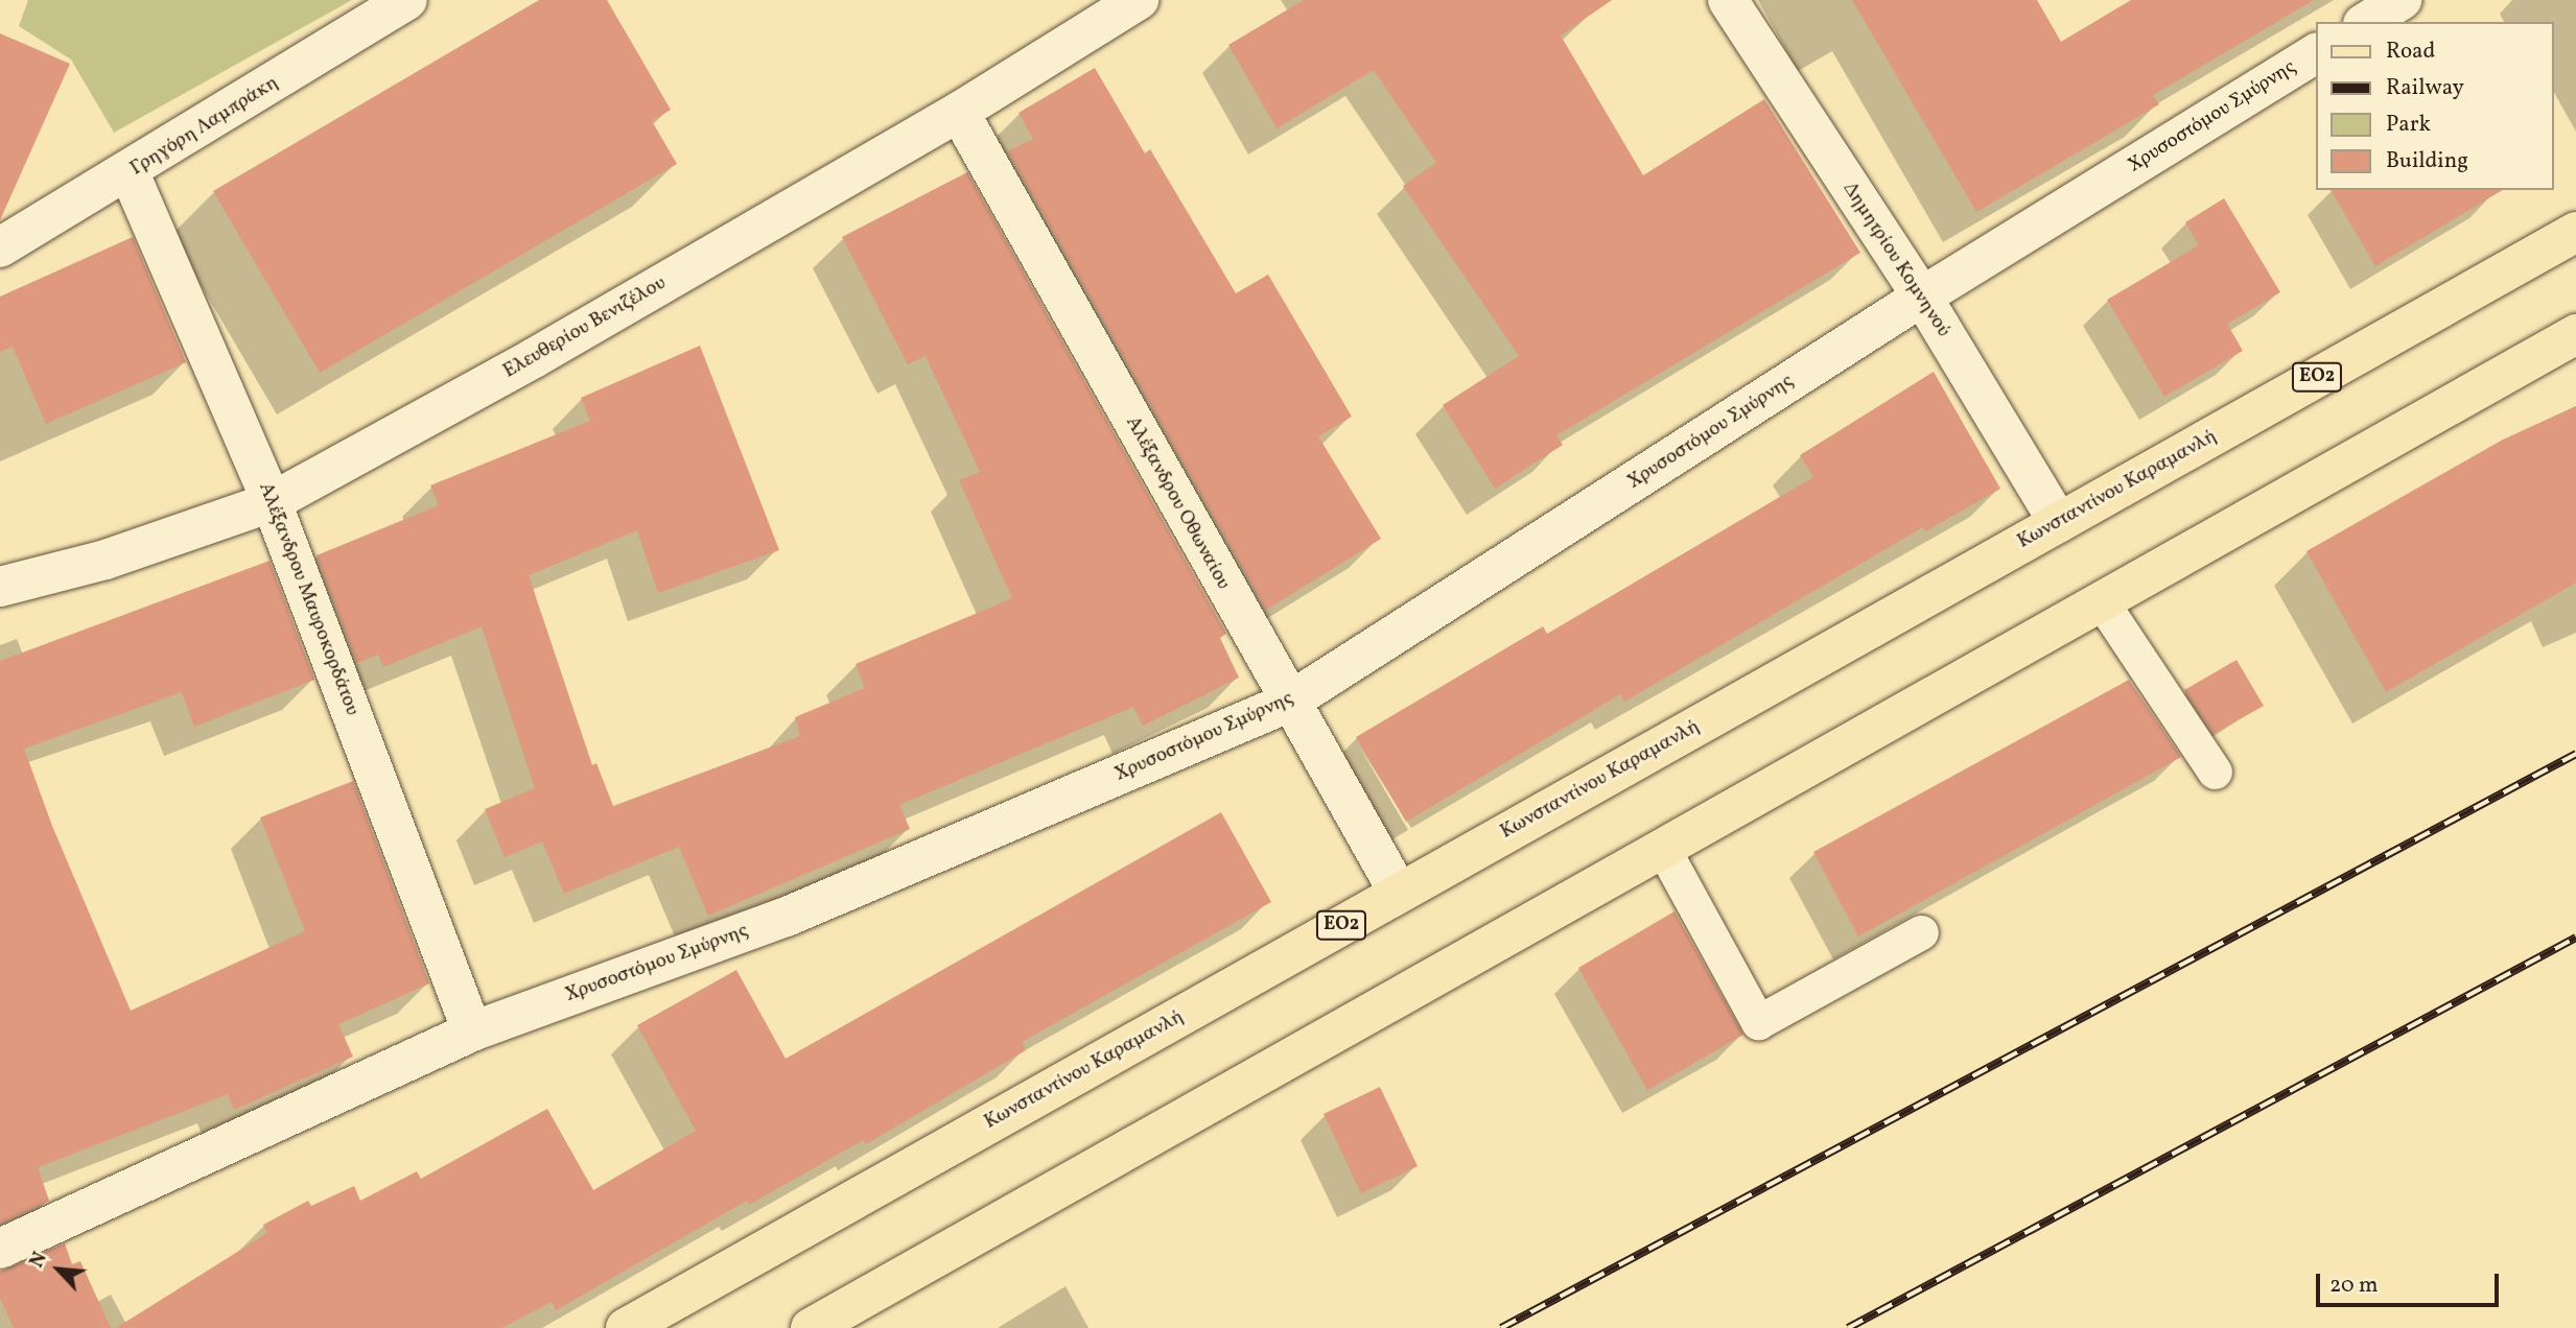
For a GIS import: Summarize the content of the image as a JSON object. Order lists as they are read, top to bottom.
{
  "streets": {
    "main road": ["ΕΟ2", "Κωνσταντίνου Καραμανλή"],
    "street": [
      "Χρυσοστόμου Σμύρνης",
      "Γρηγόρη Λαμπράκη",
      "Δημητρίου Κομνηνού",
      "Ελευθερίου Βενιζέλου",
      "Αλέξανδρου Οθωναίου",
      "Αλέξανδρου Μαυροκορδάτου"
    ]
  },
  "crossings": [
    ["Χρυσοστόμου Σμύρνης", "Δημητρίου Κομνηνού"],
    ["Χρυσοστόμου Σμύρνης", "Αλέξανδρου Οθωναίου"],
    ["Χρυσοστόμου Σμύρνης", "Αλέξανδρου Μαυροκορδάτου"],
    ["Γρηγόρη Λαμπράκη", "Αλέξανδρου Μαυροκορδάτου"],
    ["Δημητρίου Κομνηνού", "Κωνσταντίνου Καραμανλή"],
    ["Ελευθερίου Βενιζέλου", "Αλέξανδρου Οθωναίου"],
    ["Ελευθερίου Βενιζέλου", "Αλέξανδρου Μαυροκορδάτου"],
    ["Κωνσταντίνου Καραμανλή", "Αλέξανδρου Οθωναίου"]
  ],
  "legend": [
    "Road",
    "Railway",
    "Park",
    "Building"
  ],
  "scale_bar": "20 m",
  "north": "top left"
}
